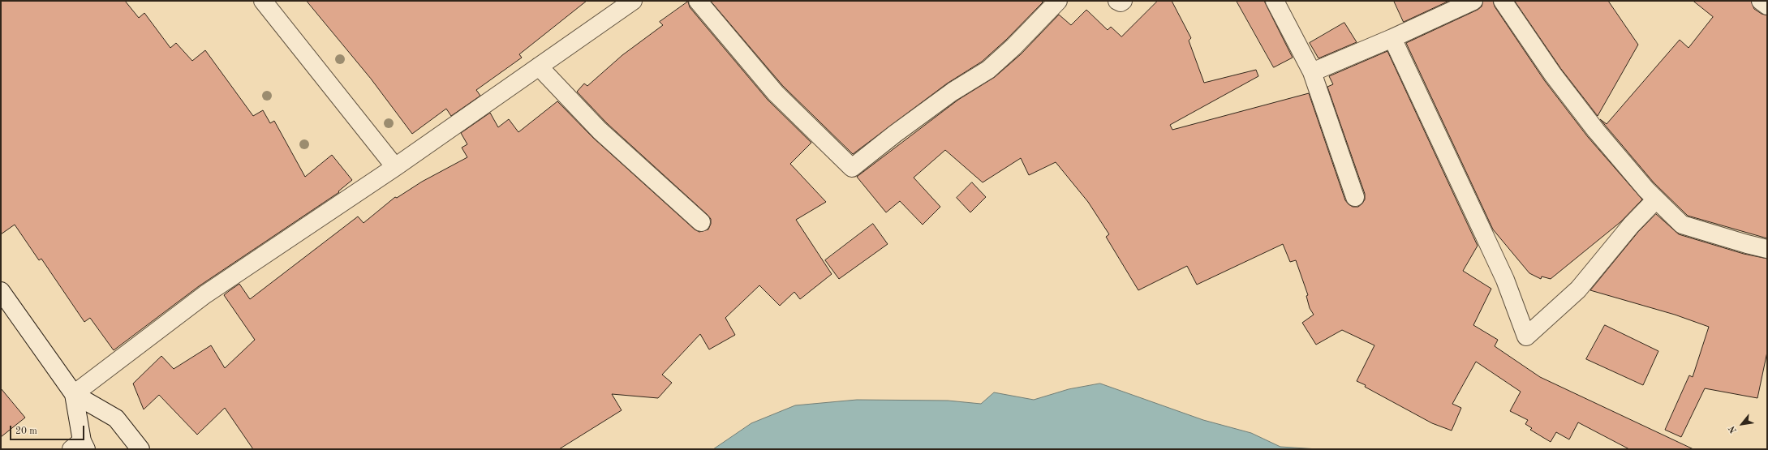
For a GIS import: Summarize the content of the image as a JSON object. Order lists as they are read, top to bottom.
{
  "scale_bar": "20 m",
  "north": "bottom left"
}
